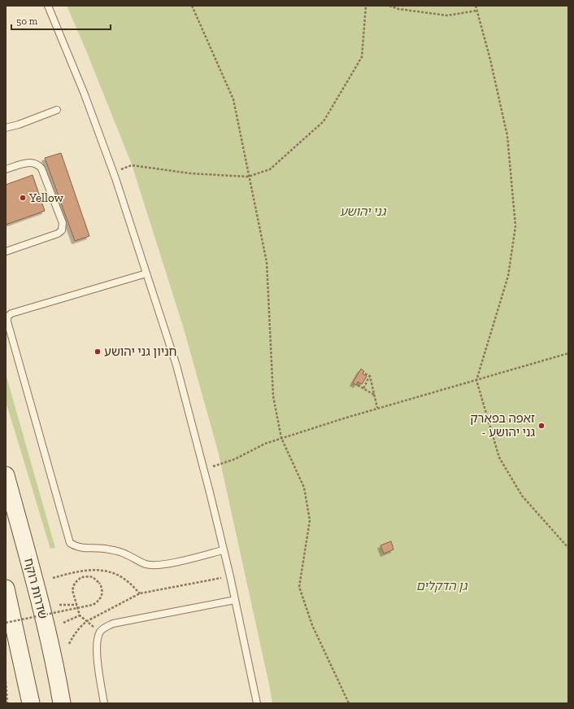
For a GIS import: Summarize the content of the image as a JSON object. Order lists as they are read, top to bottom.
{
  "streets": {
    "main road": ["שדרות רוקח"]
  },
  "parks": ["גני יהושע", "גן הדקלים"],
  "places": ["Yellow", "חניון גני יהושע", "זאפה בפארק - גני יהושע"],
  "scale_bar": "50 m"
}
